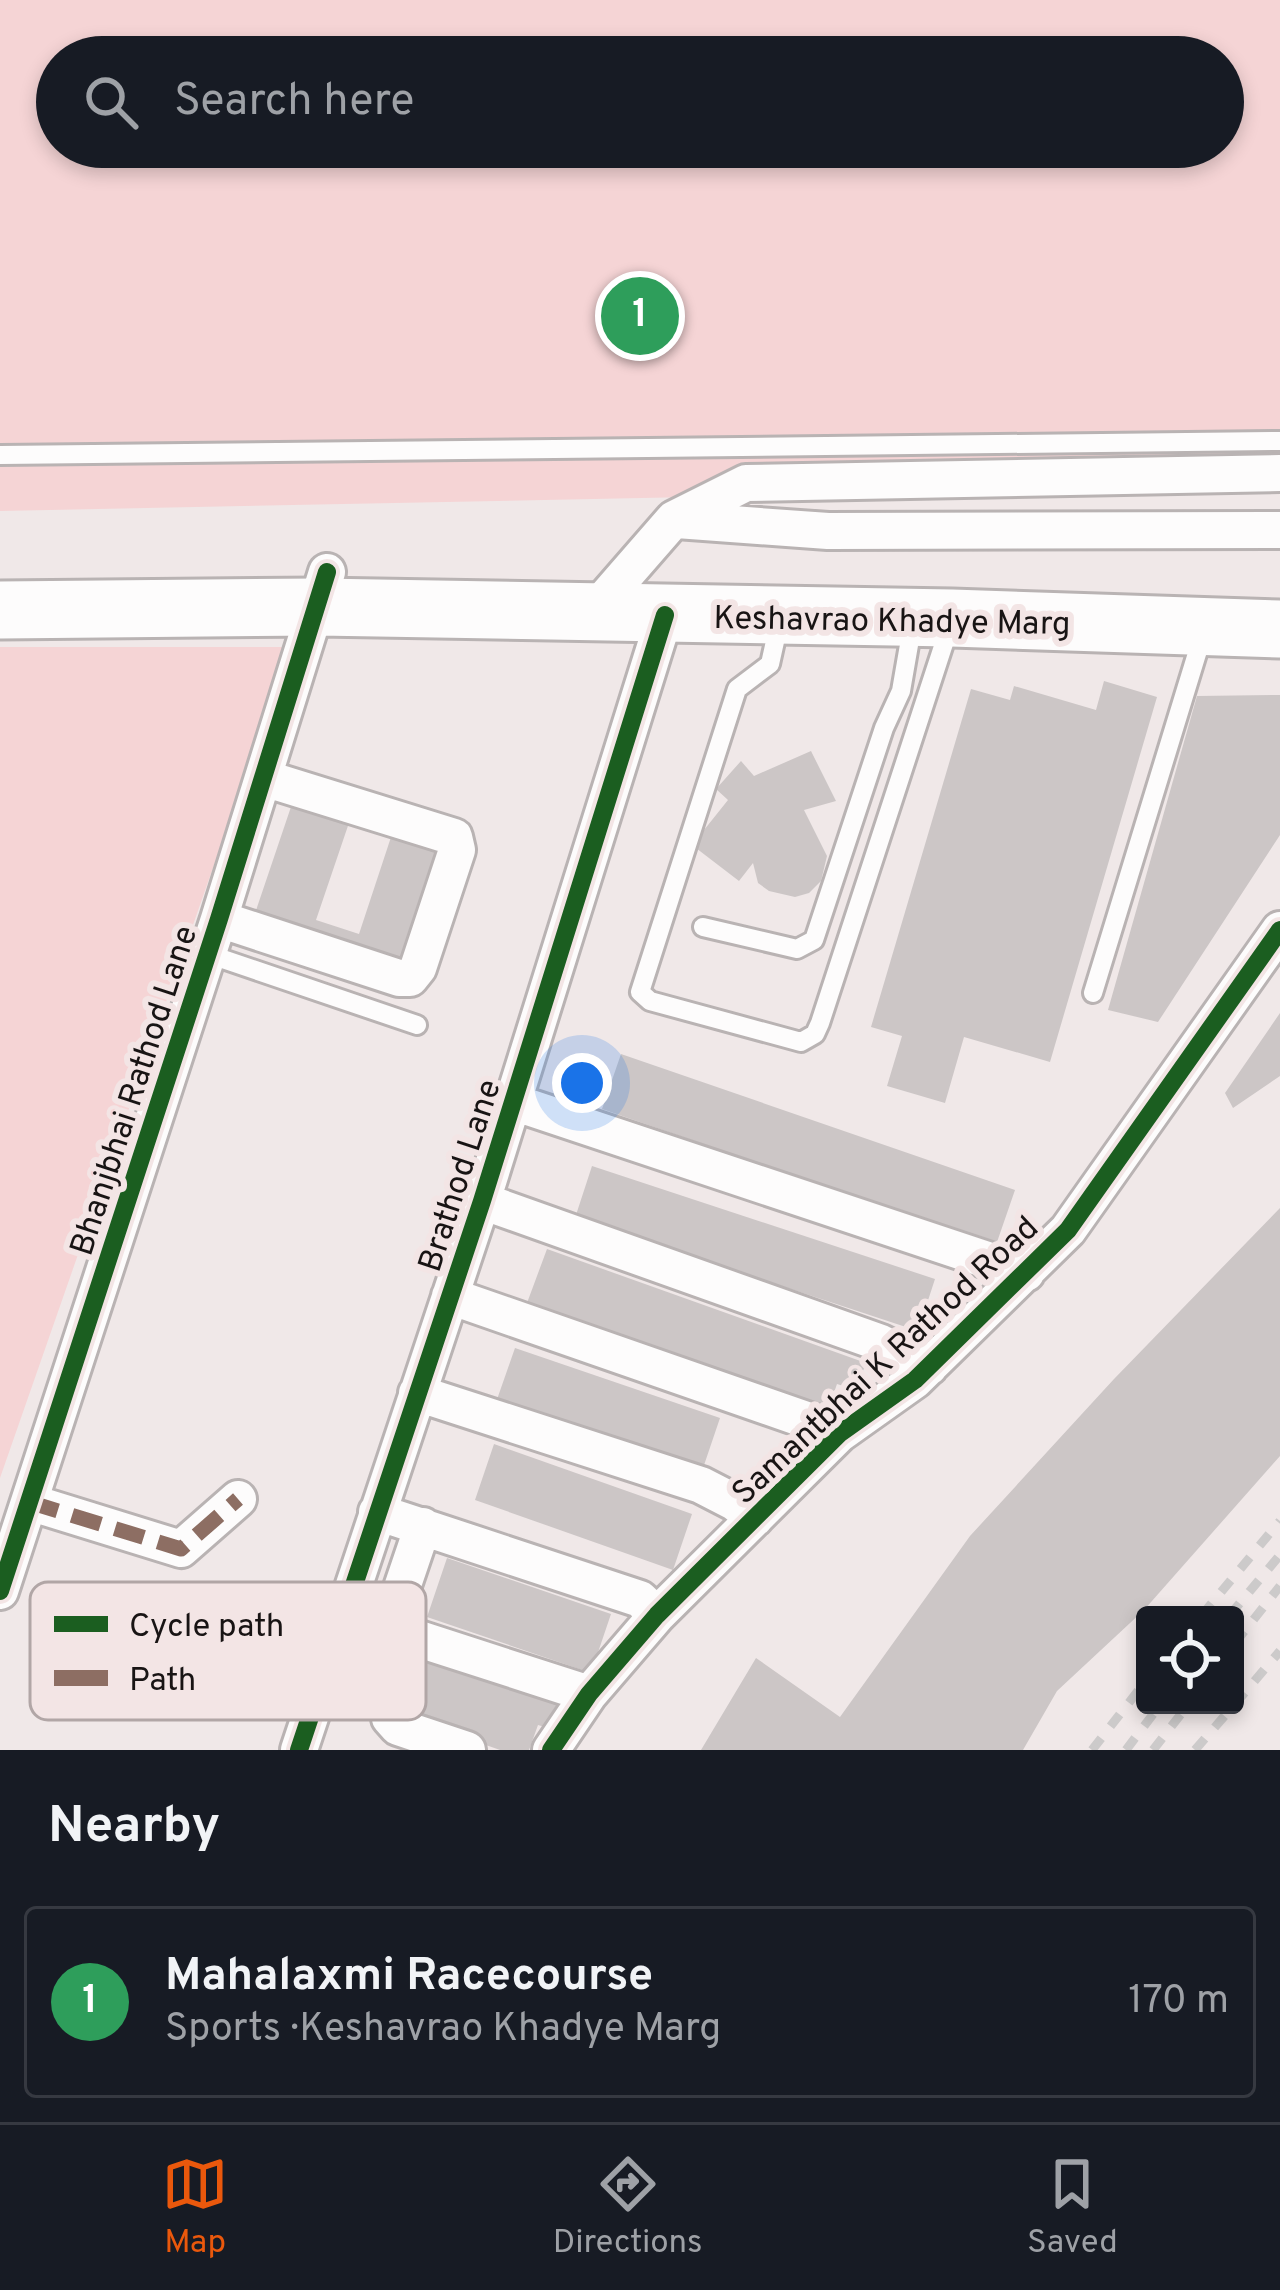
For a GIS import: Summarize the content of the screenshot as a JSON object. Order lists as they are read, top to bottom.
{
  "streets": {
    "main road": ["Keshavrao Khadye Marg"],
    "street": ["Bhanjbhai Rathod Lane", "Brathod Lane", "Samantbhai K Rathod Road"]
  },
  "crossings": [
    ["Keshavrao Khadye Marg", "Bhanjbhai Rathod Lane"],
    ["Keshavrao Khadye Marg", "Brathod Lane"]
  ],
  "legend": ["Cycle path", "Path"],
  "page": {
    "search": "Search here",
    "pins": "1",
    "heading": "Nearby",
    "list": [
      {
        "mark": "1",
        "name": "Mahalaxmi Racecourse",
        "note": "Sports · Keshavrao Khadye Marg",
        "value": "170 m"
      }
    ],
    "nav": ["Map", "Directions", "Saved"]
  }
}
